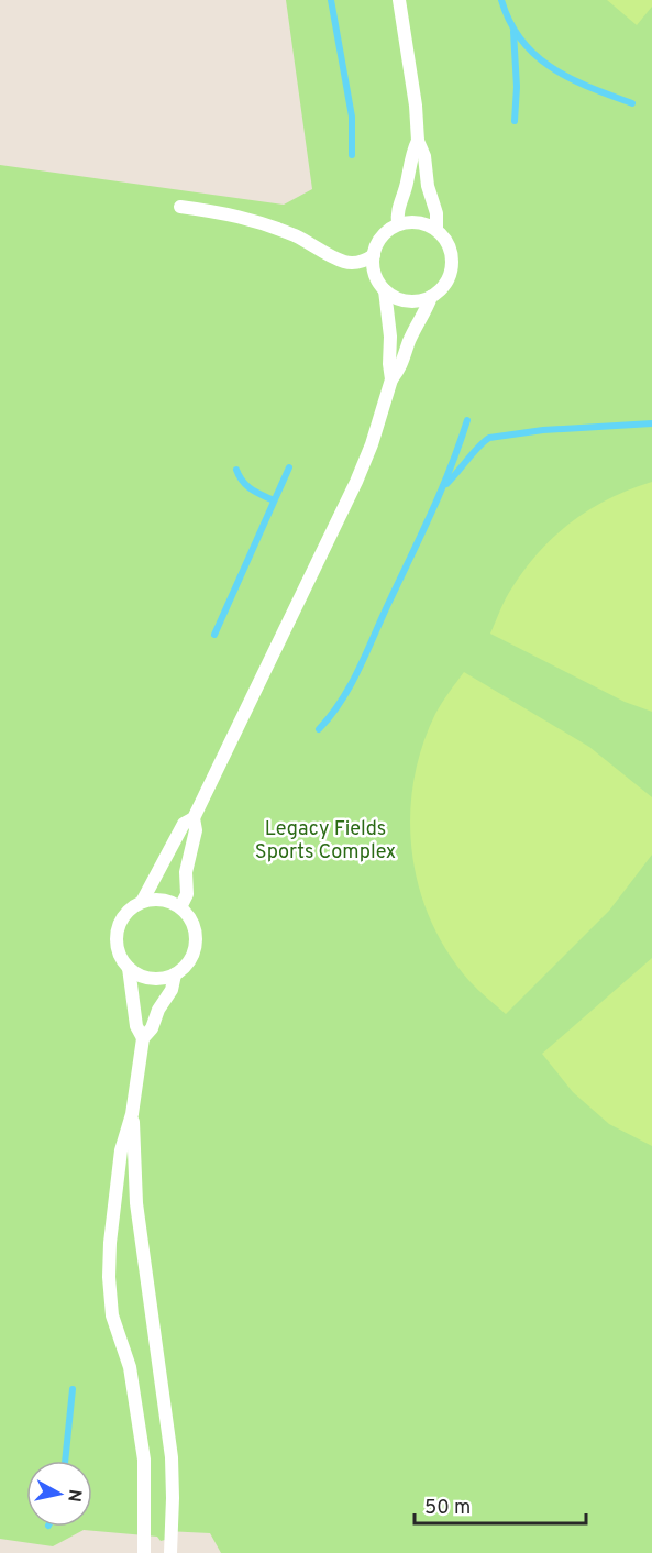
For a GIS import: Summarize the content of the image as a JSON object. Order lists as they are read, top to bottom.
{
  "parks": ["Legacy Fields Sports Complex"],
  "scale_bar": "50 m",
  "north": "right"
}
